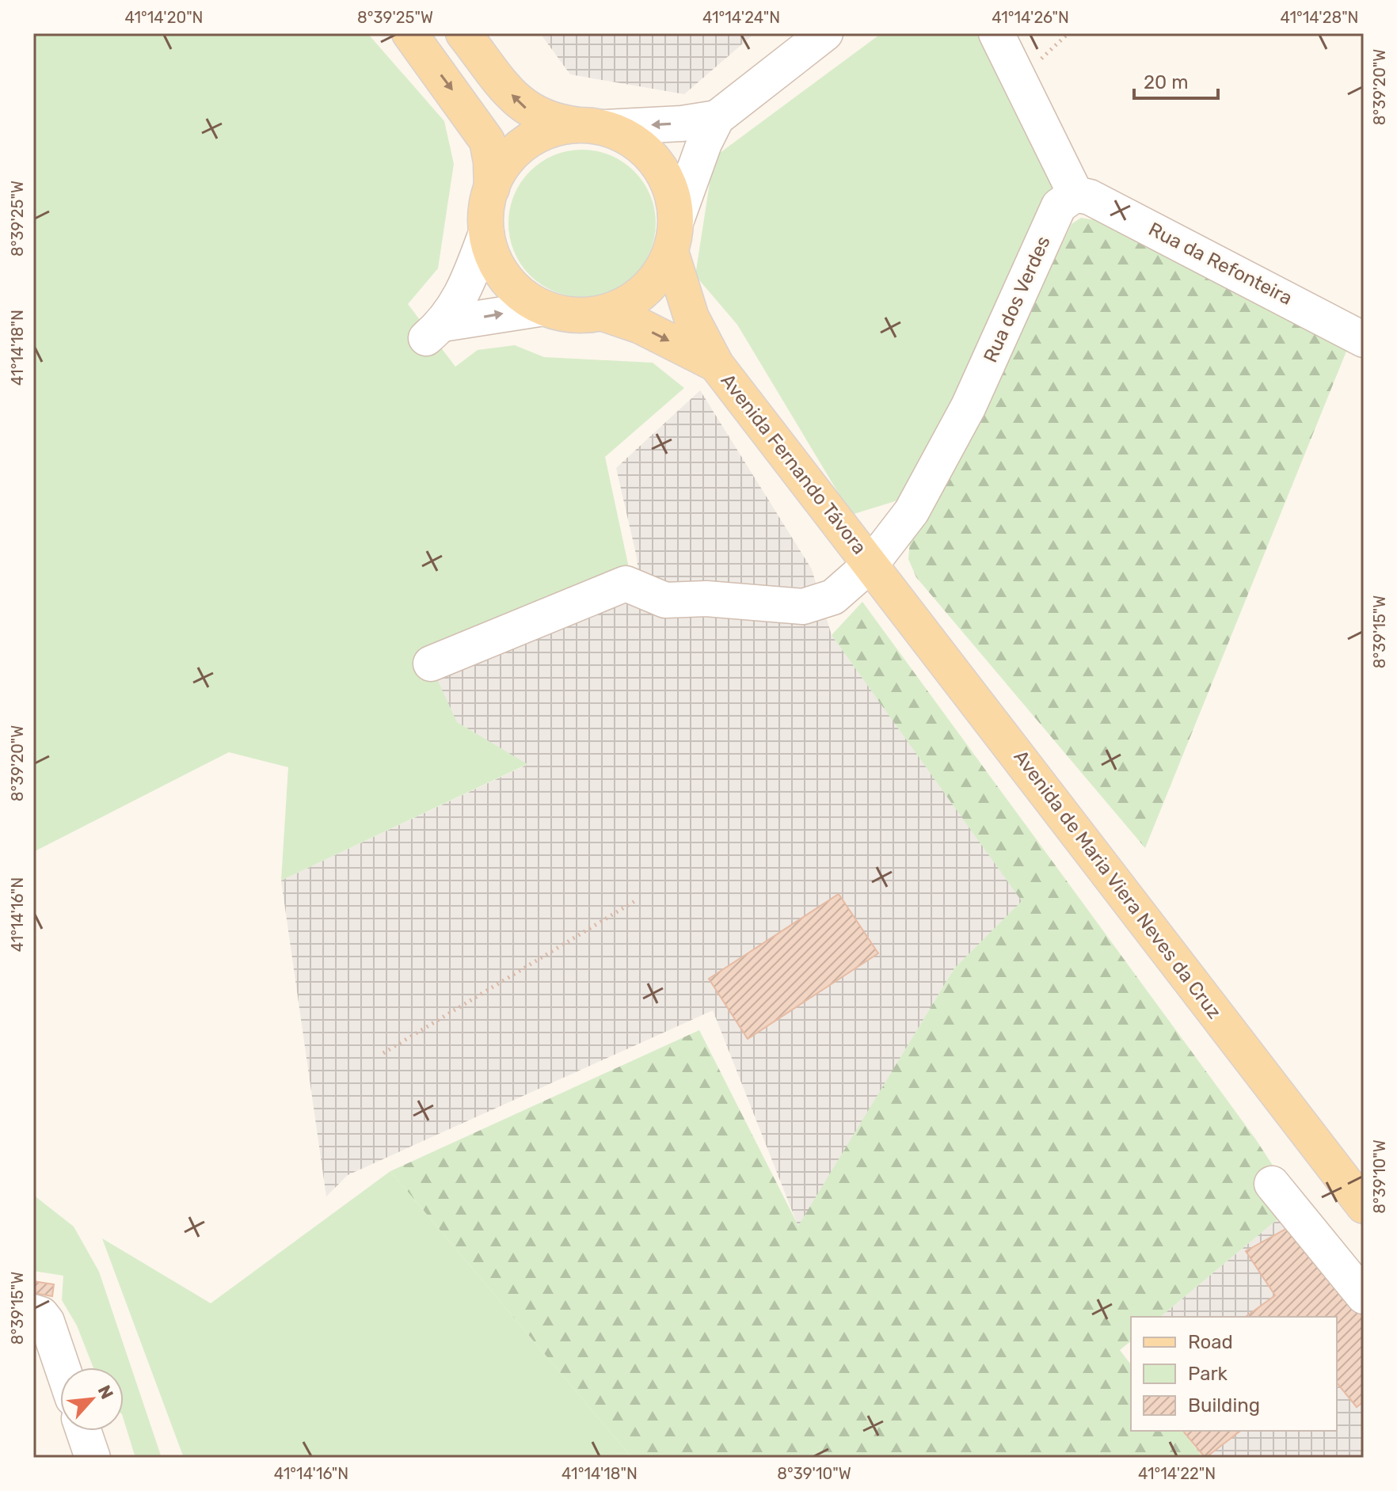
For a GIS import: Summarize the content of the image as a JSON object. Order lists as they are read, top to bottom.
{
  "streets": {
    "main road": ["Avenida Fernando Távora", "Avenida de Maria Viera Neves da Cruz"],
    "street": ["Rua da Refonteira", "Rua dos Verdes"]
  },
  "crossings": [
    ["Rua da Refonteira", "Rua dos Verdes"],
    ["Rua dos Verdes", "Avenida Fernando Távora"],
    ["Rua dos Verdes", "Avenida de Maria Viera Neves da Cruz"],
    ["Avenida Fernando Távora", "Avenida de Maria Viera Neves da Cruz"]
  ],
  "legend": ["Road", "Park", "Building"],
  "scale_bar": "20 m",
  "north": "top right",
  "coordinates": [
    "41°14'20\"N",
    "8°39'25\"W",
    "41°14'24\"N",
    "41°14'26\"N",
    "41°14'28\"N",
    "8°39'20\"W",
    "41°14'18\"N",
    "8°39'15\"W",
    "41°14'16\"N",
    "8°39'10\"W",
    "41°14'22\"N"
  ]
}
